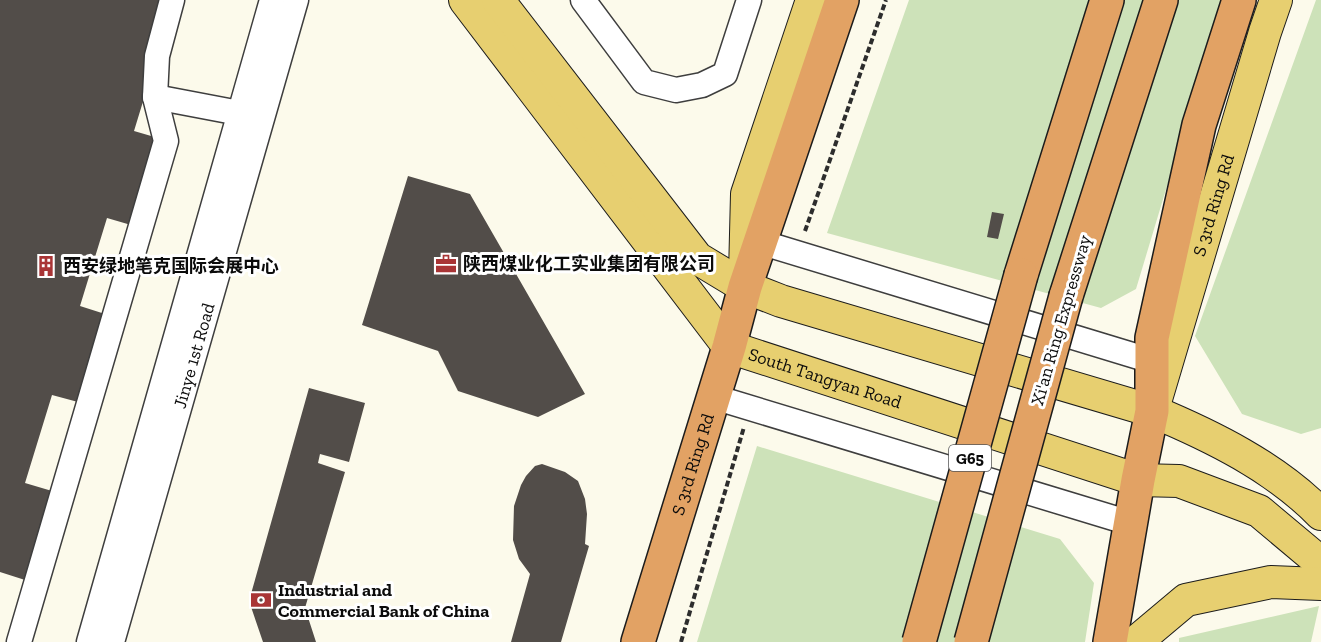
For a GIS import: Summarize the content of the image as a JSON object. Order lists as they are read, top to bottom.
{
  "streets": {
    "highway": ["S 3rd Ring Rd", "Xi'an Ring Expressway", "G65"],
    "main road": ["South Tangyan Road"],
    "street": ["Jinye 1st Road"]
  },
  "crossings": [
    ["S 3rd Ring Rd", "South Tangyan Road"]
  ],
  "places": {
    "office": ["陕西煤业化工实业集团有限公司"],
    "building": ["西安绿地笔克国际会展中心"],
    "bank": ["Industrial and Commercial Bank of China"]
  }
}
